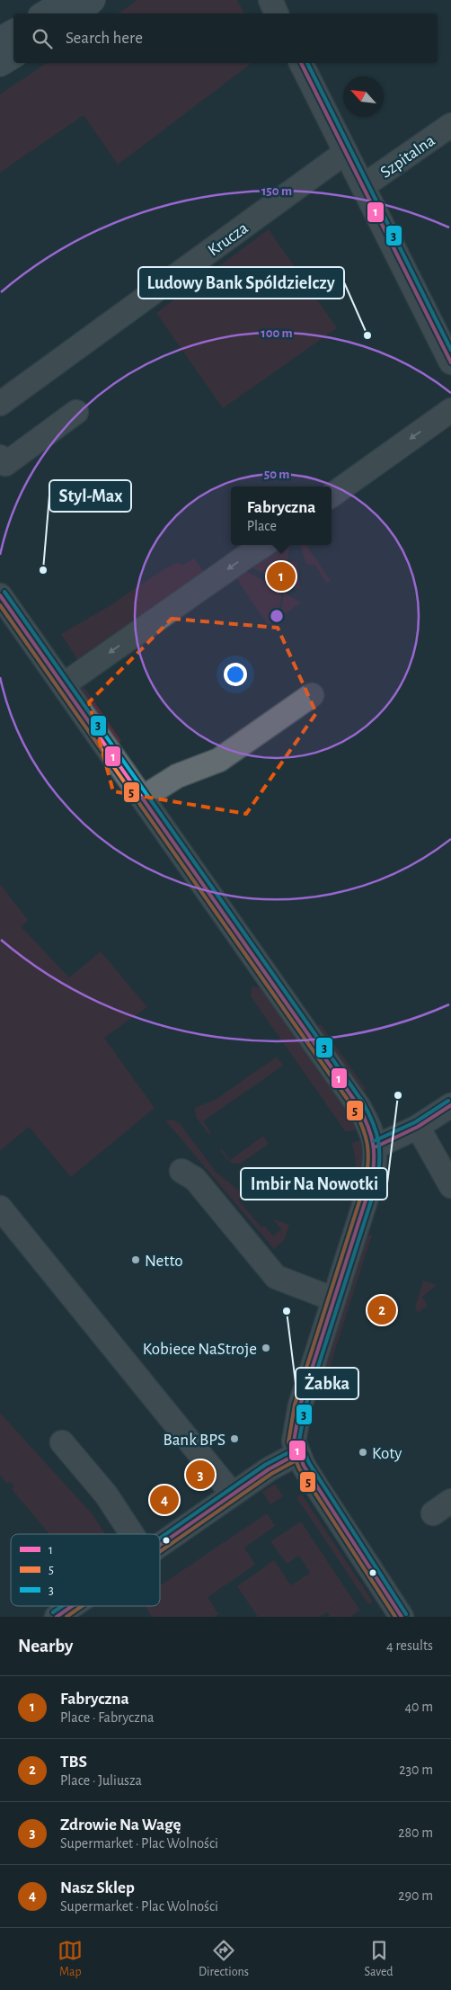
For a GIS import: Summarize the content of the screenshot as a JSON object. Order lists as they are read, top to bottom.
{
  "streets": {
    "street": ["Szpitalna", "Krucza"]
  },
  "places": [
    "Ludowy Bank Spóldzielczy",
    "Styl-Max",
    "Imbir Na Nowotki",
    "Netto",
    "Żabka",
    "Kobiece NaStroje",
    "Bank BPS",
    "Koty"
  ],
  "lines": ["transit line 1", "transit line 3", "transit line 5"],
  "legend": ["1", "5", "3"],
  "north": "top left",
  "page": {
    "search": "Search here",
    "popup": ["Fabryczna", "Place"],
    "pins": [
      "1",
      "2",
      "3",
      "4"
    ],
    "heading": ["Nearby", "4 results"],
    "list": [
      {
        "mark": "1",
        "name": "Fabryczna",
        "note": "Place · Fabryczna",
        "value": "40 m"
      },
      {
        "mark": "2",
        "name": "TBS",
        "note": "Place · Juliusza",
        "value": "230 m"
      },
      {
        "mark": "3",
        "name": "Zdrowie Na Wagę",
        "note": "Supermarket · Plac Wolności",
        "value": "280 m"
      },
      {
        "mark": "4",
        "name": "Nasz Sklep",
        "note": "Supermarket · Plac Wolności",
        "value": "290 m"
      }
    ],
    "nav": ["Map", "Directions", "Saved"]
  },
  "rings": ["150 m", "100 m", "50 m"]
}
